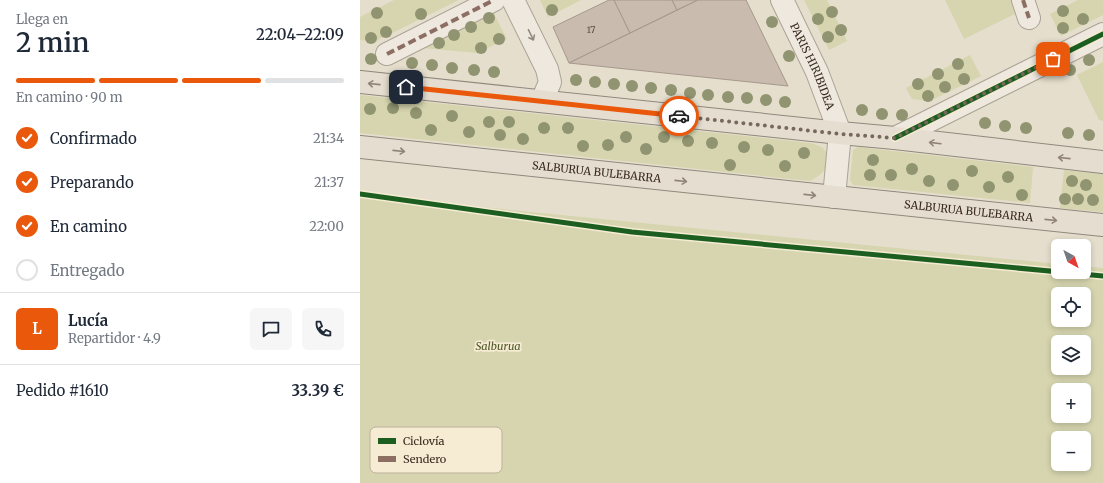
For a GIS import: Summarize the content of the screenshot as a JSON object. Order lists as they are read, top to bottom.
{
  "streets": {
    "main road": ["SALBURUA BULEBARRA"],
    "street": ["PARIS HIRIBIDEA"]
  },
  "parks": ["Salburua"],
  "house_numbers": ["17"],
  "legend": ["Ciclovía", "Sendero"],
  "north": "bottom right",
  "page": {
    "heading": ["2 min", "Llega en", "22:04–22:09"],
    "panel": [
      "Lucía",
      "Repartidor · 4.9",
      "Pedido #1610",
      "33.39 €"
    ],
    "bar": "En camino · 90 m",
    "list": [
      ["Confirmado", "21:34"],
      ["Preparando", "21:37"],
      ["En camino", "22:00"],
      "Entregado"
    ],
    "map_buttons": ["+", "−"],
    "round": "L"
  }
}
